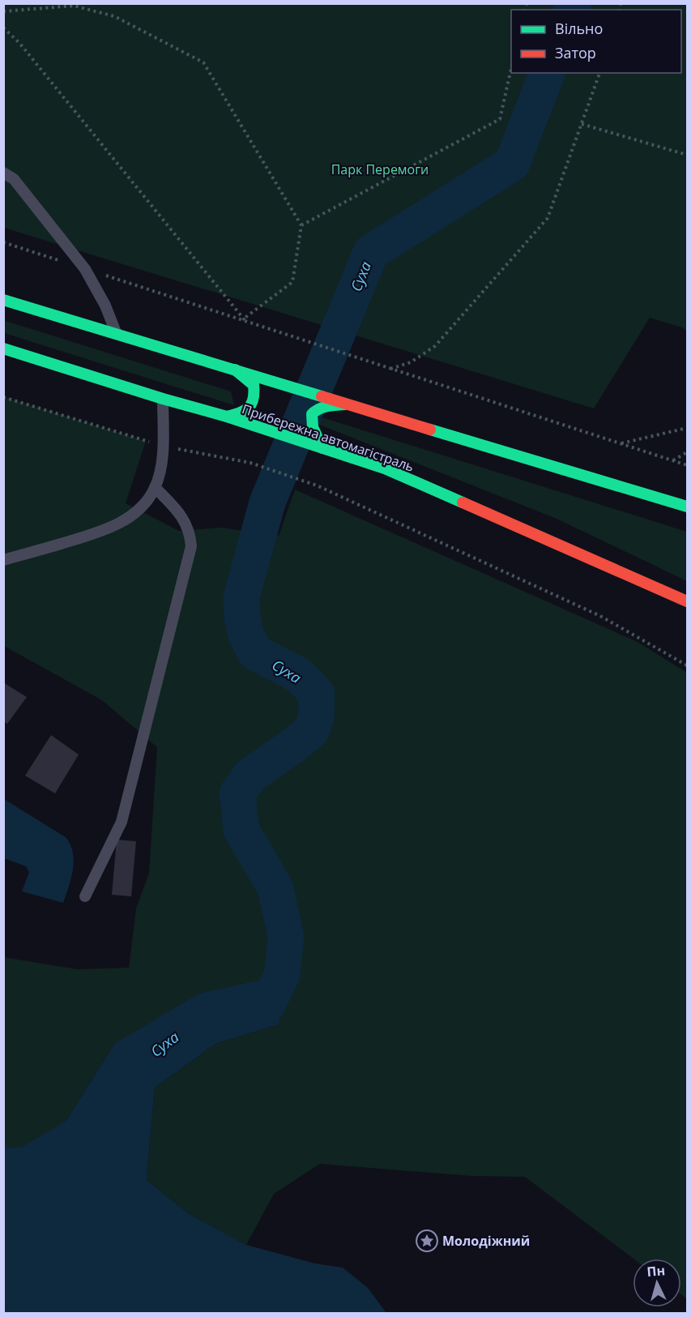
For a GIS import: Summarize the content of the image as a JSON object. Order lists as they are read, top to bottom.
{
  "streets": {
    "main road": ["Прибережна автомагістраль"]
  },
  "water": ["Суха"],
  "parks": ["Парк Перемоги"],
  "places": {
    "place": ["Молодіжний"]
  },
  "legend": ["Вільно", "Затор"],
  "north": "top"
}
